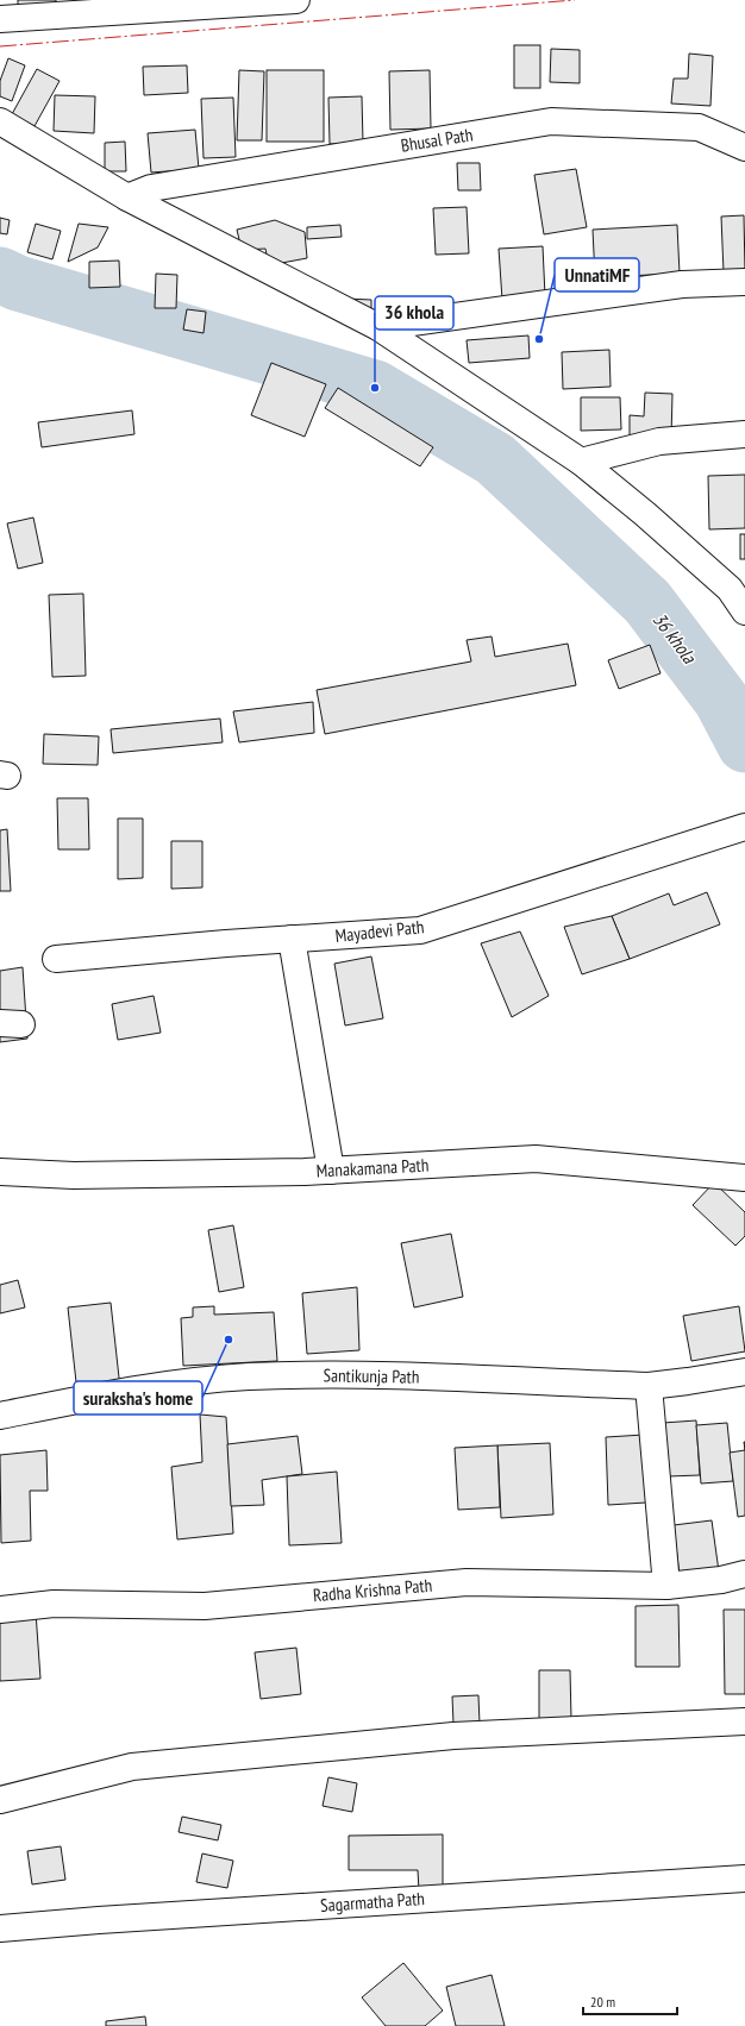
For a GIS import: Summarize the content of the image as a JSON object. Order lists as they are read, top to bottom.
{
  "streets": {
    "street": [
      "Bhusal Path",
      "Mayadevi Path",
      "Manakamana Path",
      "Santikunja Path",
      "Radha Krishna Path",
      "Sagarmatha Path"
    ]
  },
  "water": ["36 khola"],
  "places": ["UnnatiMF", "36 khola", "suraksha's home"],
  "scale_bar": "20 m"
}
